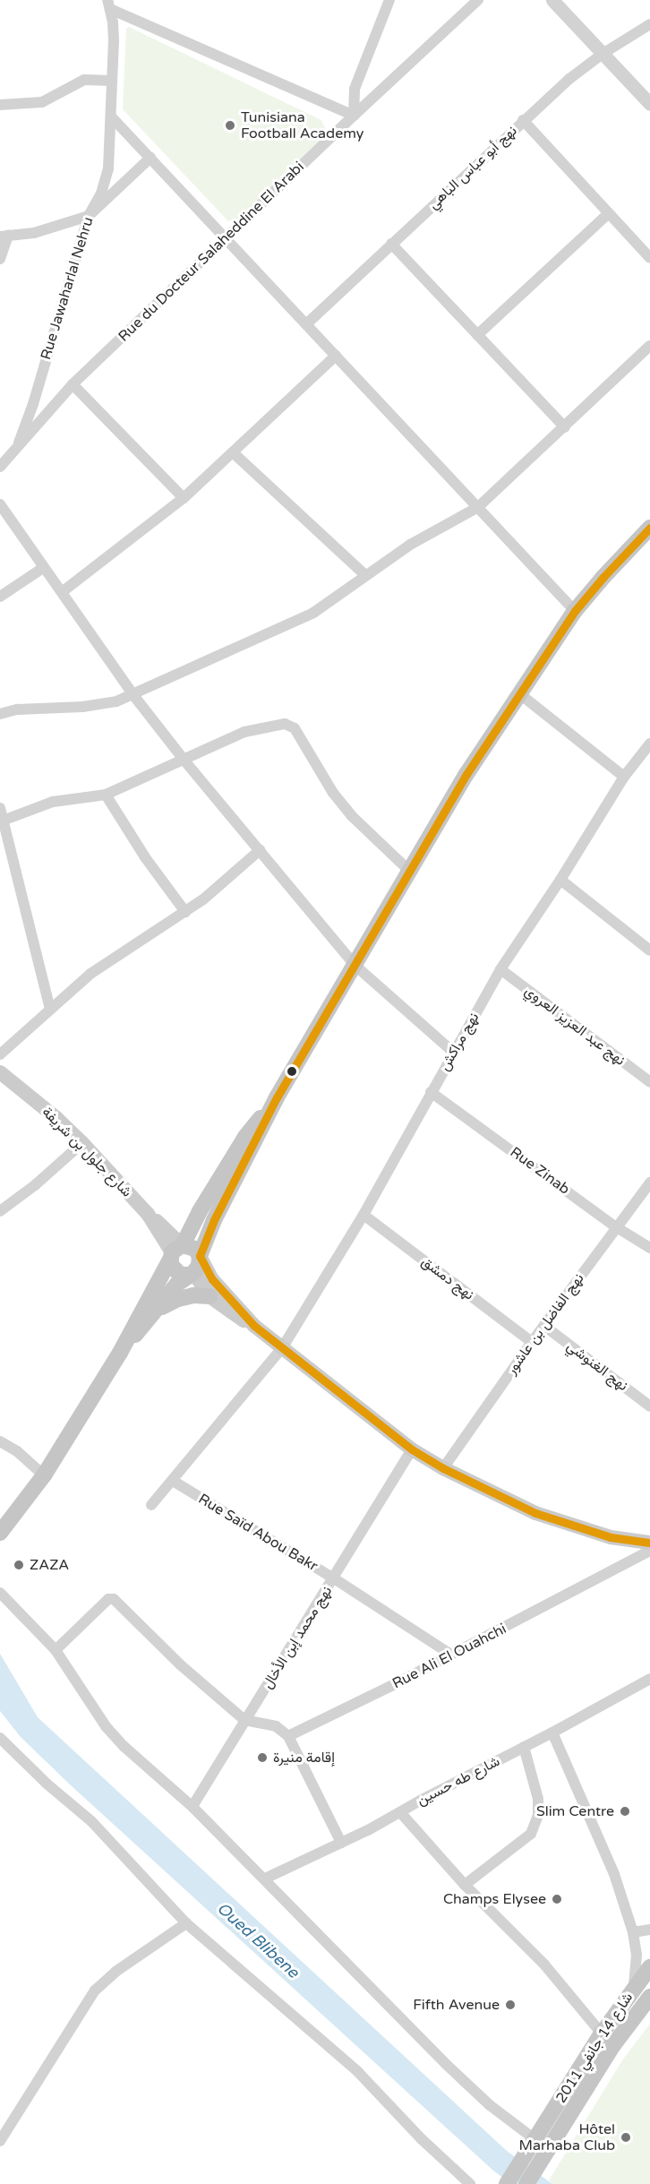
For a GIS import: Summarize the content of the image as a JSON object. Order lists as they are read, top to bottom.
{
  "streets": {
    "main road": ["شارع جلول بن شريفة", "شارع 14 جانفي 2011"],
    "street": [
      "نهج أبو عباس الباهي",
      "Rue du Docteur Salaheddine El Arabi",
      "Rue Jawaharlal Nehru",
      "نهج عبد العزيز العروي",
      "نهج مراكش",
      "Rue Zinab",
      "نهج دمشق",
      "نهج الفاضل بن عاشور",
      "نهج الغنوشي",
      "Rue Saïd Abou Bakr",
      "نهج محمد إبن الأخال",
      "Rue Ali El Ouahchi",
      "شارع طه حسين"
    ]
  },
  "crossings": [
    ["Rue du Docteur Salaheddine El Arabi", "Rue Jawaharlal Nehru"],
    ["نهج عبد العزيز العروي", "نهج مراكش"],
    ["نهج مراكش", "Rue Zinab"],
    ["نهج مراكش", "نهج دمشق"],
    ["نهج مراكش", "Rue Saïd Abou Bakr"],
    ["Rue Zinab", "نهج الفاضل بن عاشور"],
    ["نهج دمشق", "نهج الفاضل بن عاشور"],
    ["نهج الفاضل بن عاشور", "نهج الغنوشي"],
    ["Rue Saïd Abou Bakr", "نهج محمد إبن الأخال"],
    ["Rue Saïd Abou Bakr", "Rue Ali El Ouahchi"]
  ],
  "water": ["Oued Blibene"],
  "places": [
    "Tunisiana Football Academy",
    "ZAZA",
    "إقامة منيرة",
    "Slim Centre",
    "Champs Elysee",
    "Fifth Avenue",
    "Hôtel Marhaba Club"
  ]
}
